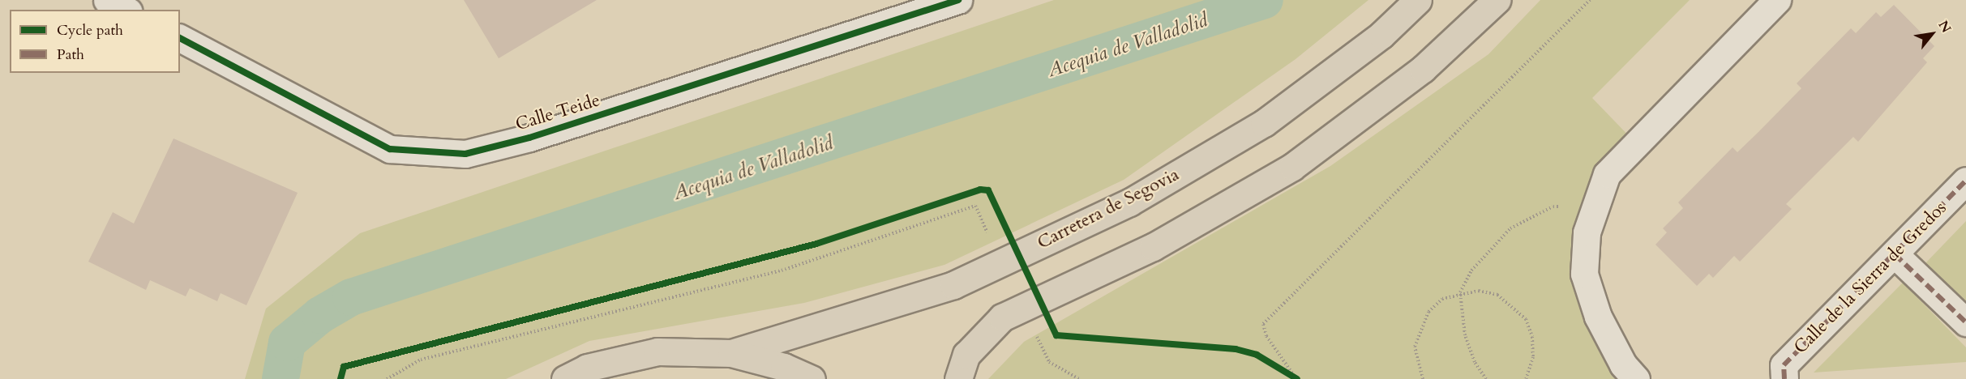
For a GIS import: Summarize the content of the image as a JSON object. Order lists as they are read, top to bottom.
{
  "streets": {
    "main road": ["Carretera de Segovia"],
    "street": ["Calle Teide", "Calle de la Sierra de Gredos"]
  },
  "water": ["Acequia de Valladolid"],
  "legend": ["Cycle path", "Path"],
  "north": "top right"
}
